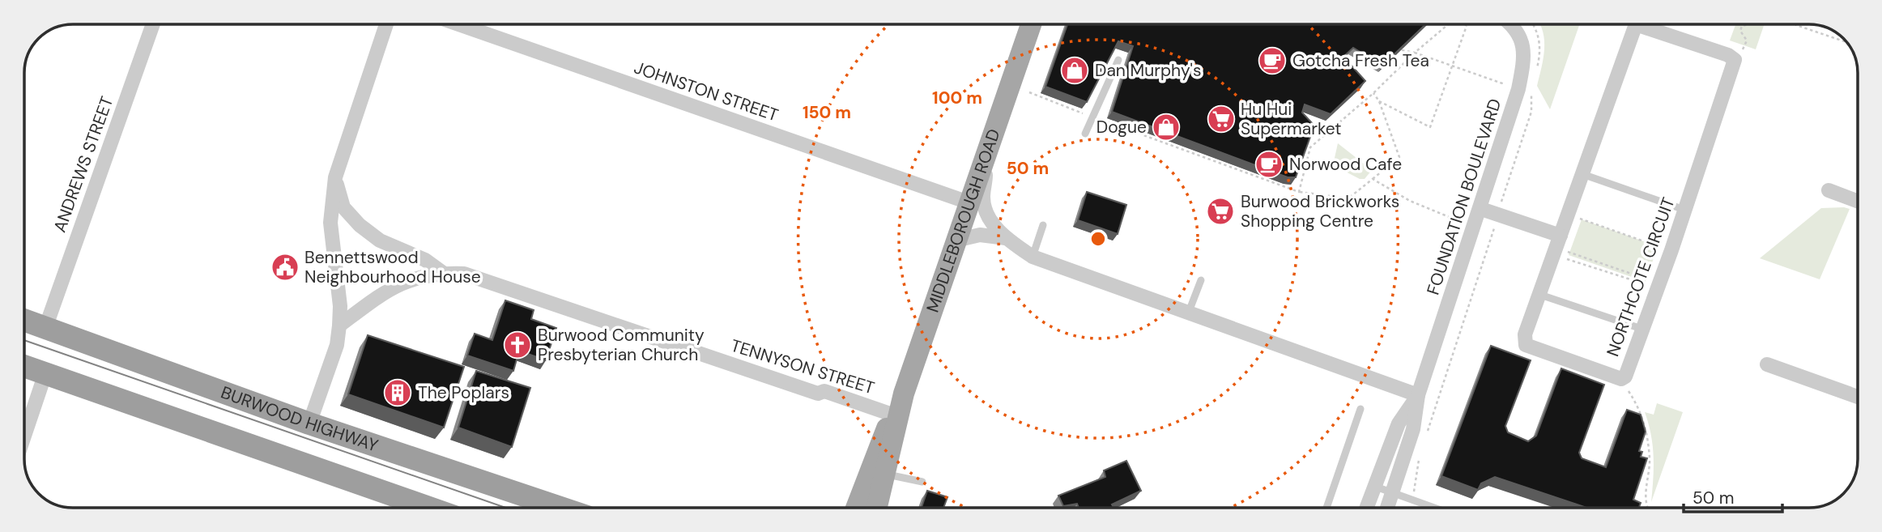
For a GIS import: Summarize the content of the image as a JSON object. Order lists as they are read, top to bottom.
{
  "streets": {
    "highway": ["BURWOOD HIGHWAY"],
    "main road": ["MIDDLEBOROUGH ROAD"],
    "street": [
      "JOHNSTON STREET",
      "ANDREWS STREET",
      "FOUNDATION BOULEVARD",
      "NORTHCOTE CIRCUIT",
      "TENNYSON STREET"
    ]
  },
  "crossings": [
    ["JOHNSTON STREET", "MIDDLEBOROUGH ROAD"],
    ["ANDREWS STREET", "BURWOOD HIGHWAY"],
    ["MIDDLEBOROUGH ROAD", "TENNYSON STREET"]
  ],
  "places": {
    "cafe": ["Gotcha Fresh Tea", "Norwood Cafe"],
    "shop": ["Dan Murphy's", "Dogue"],
    "supermarket": ["Hu Hui Supermarket", "Burwood Brickworks Shopping Centre"],
    "public building": ["Bennettswood Neighbourhood House"],
    "church": ["Burwood Community Presbyterian Church"],
    "building": ["The Poplars"]
  },
  "scale_bar": "50 m",
  "rings": ["100 m", "150 m", "50 m"]
}
